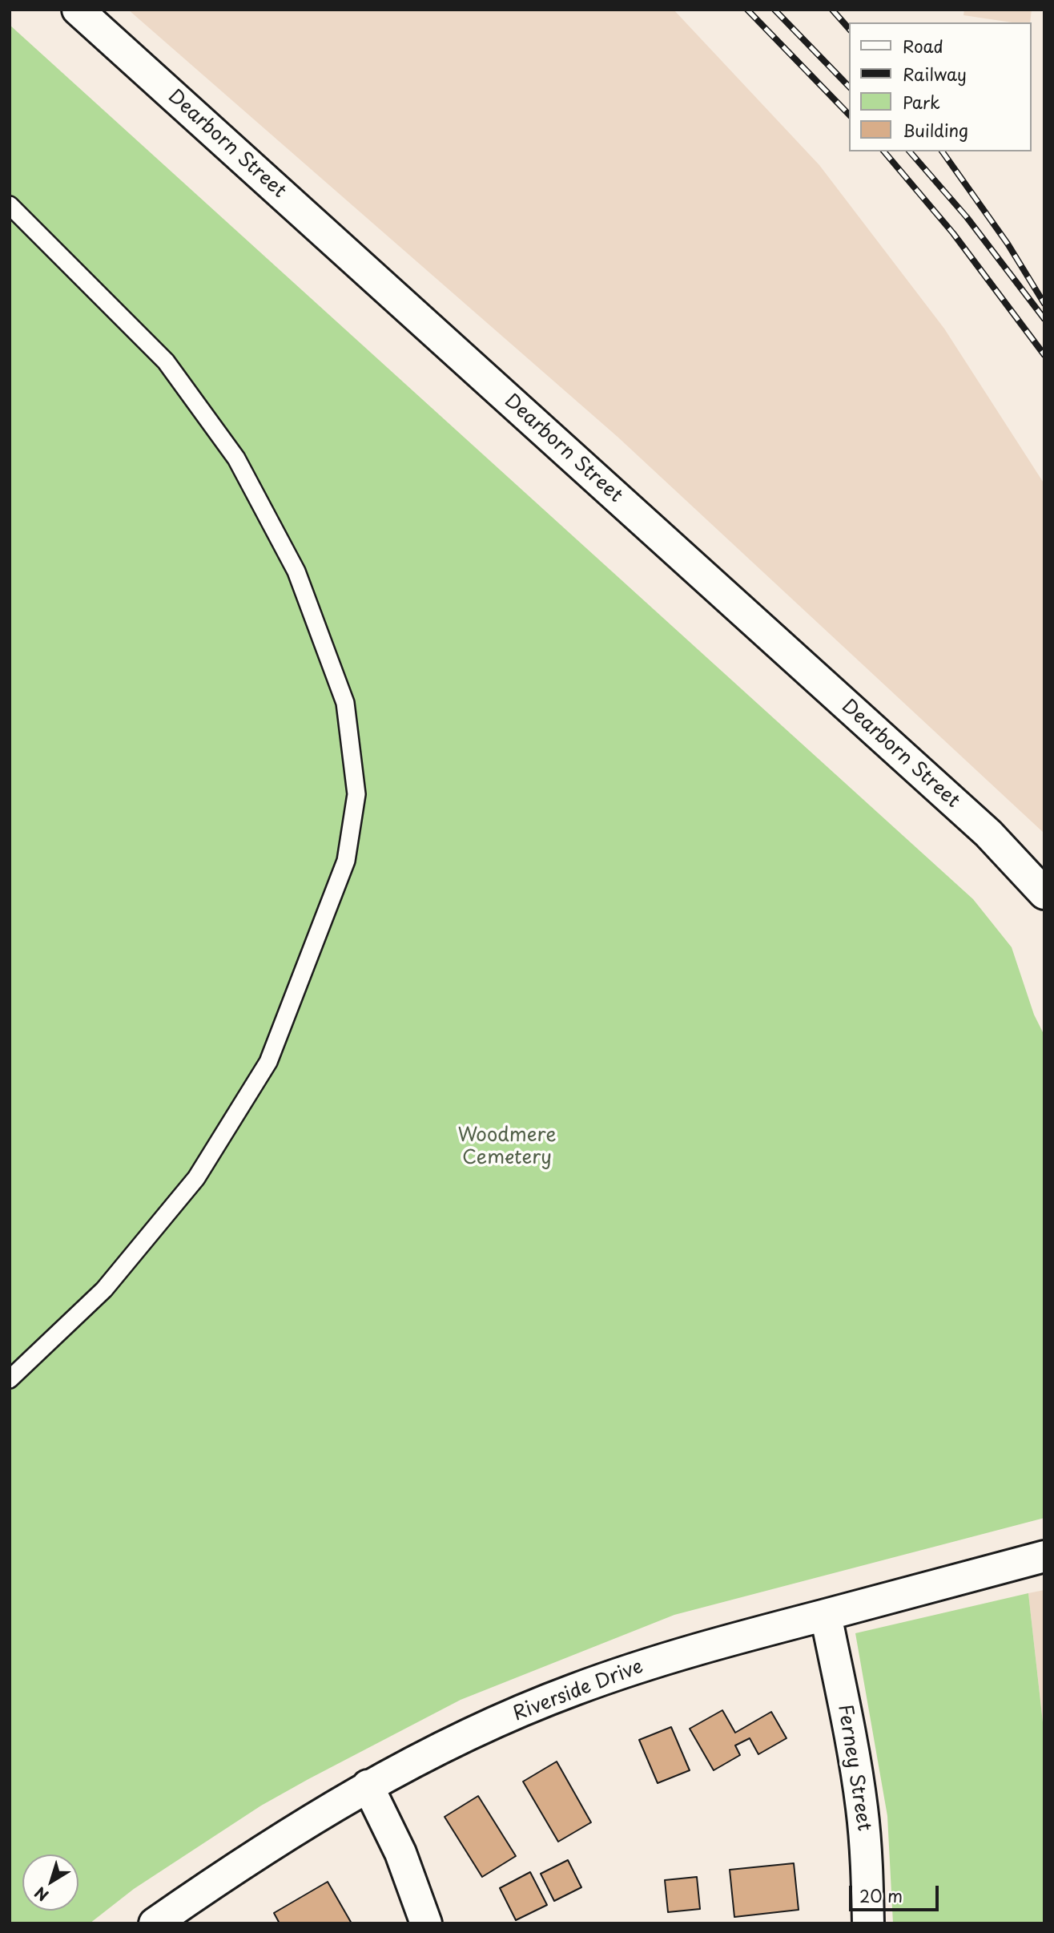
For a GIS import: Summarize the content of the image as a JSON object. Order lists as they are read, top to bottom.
{
  "streets": {
    "street": ["Dearborn Street", "Riverside Drive", "Ferney Street"]
  },
  "crossings": [
    ["Riverside Drive", "Ferney Street"]
  ],
  "parks": ["Woodmere Cemetery"],
  "legend": [
    "Road",
    "Railway",
    "Park",
    "Building"
  ],
  "scale_bar": "20 m",
  "north": "bottom left"
}
